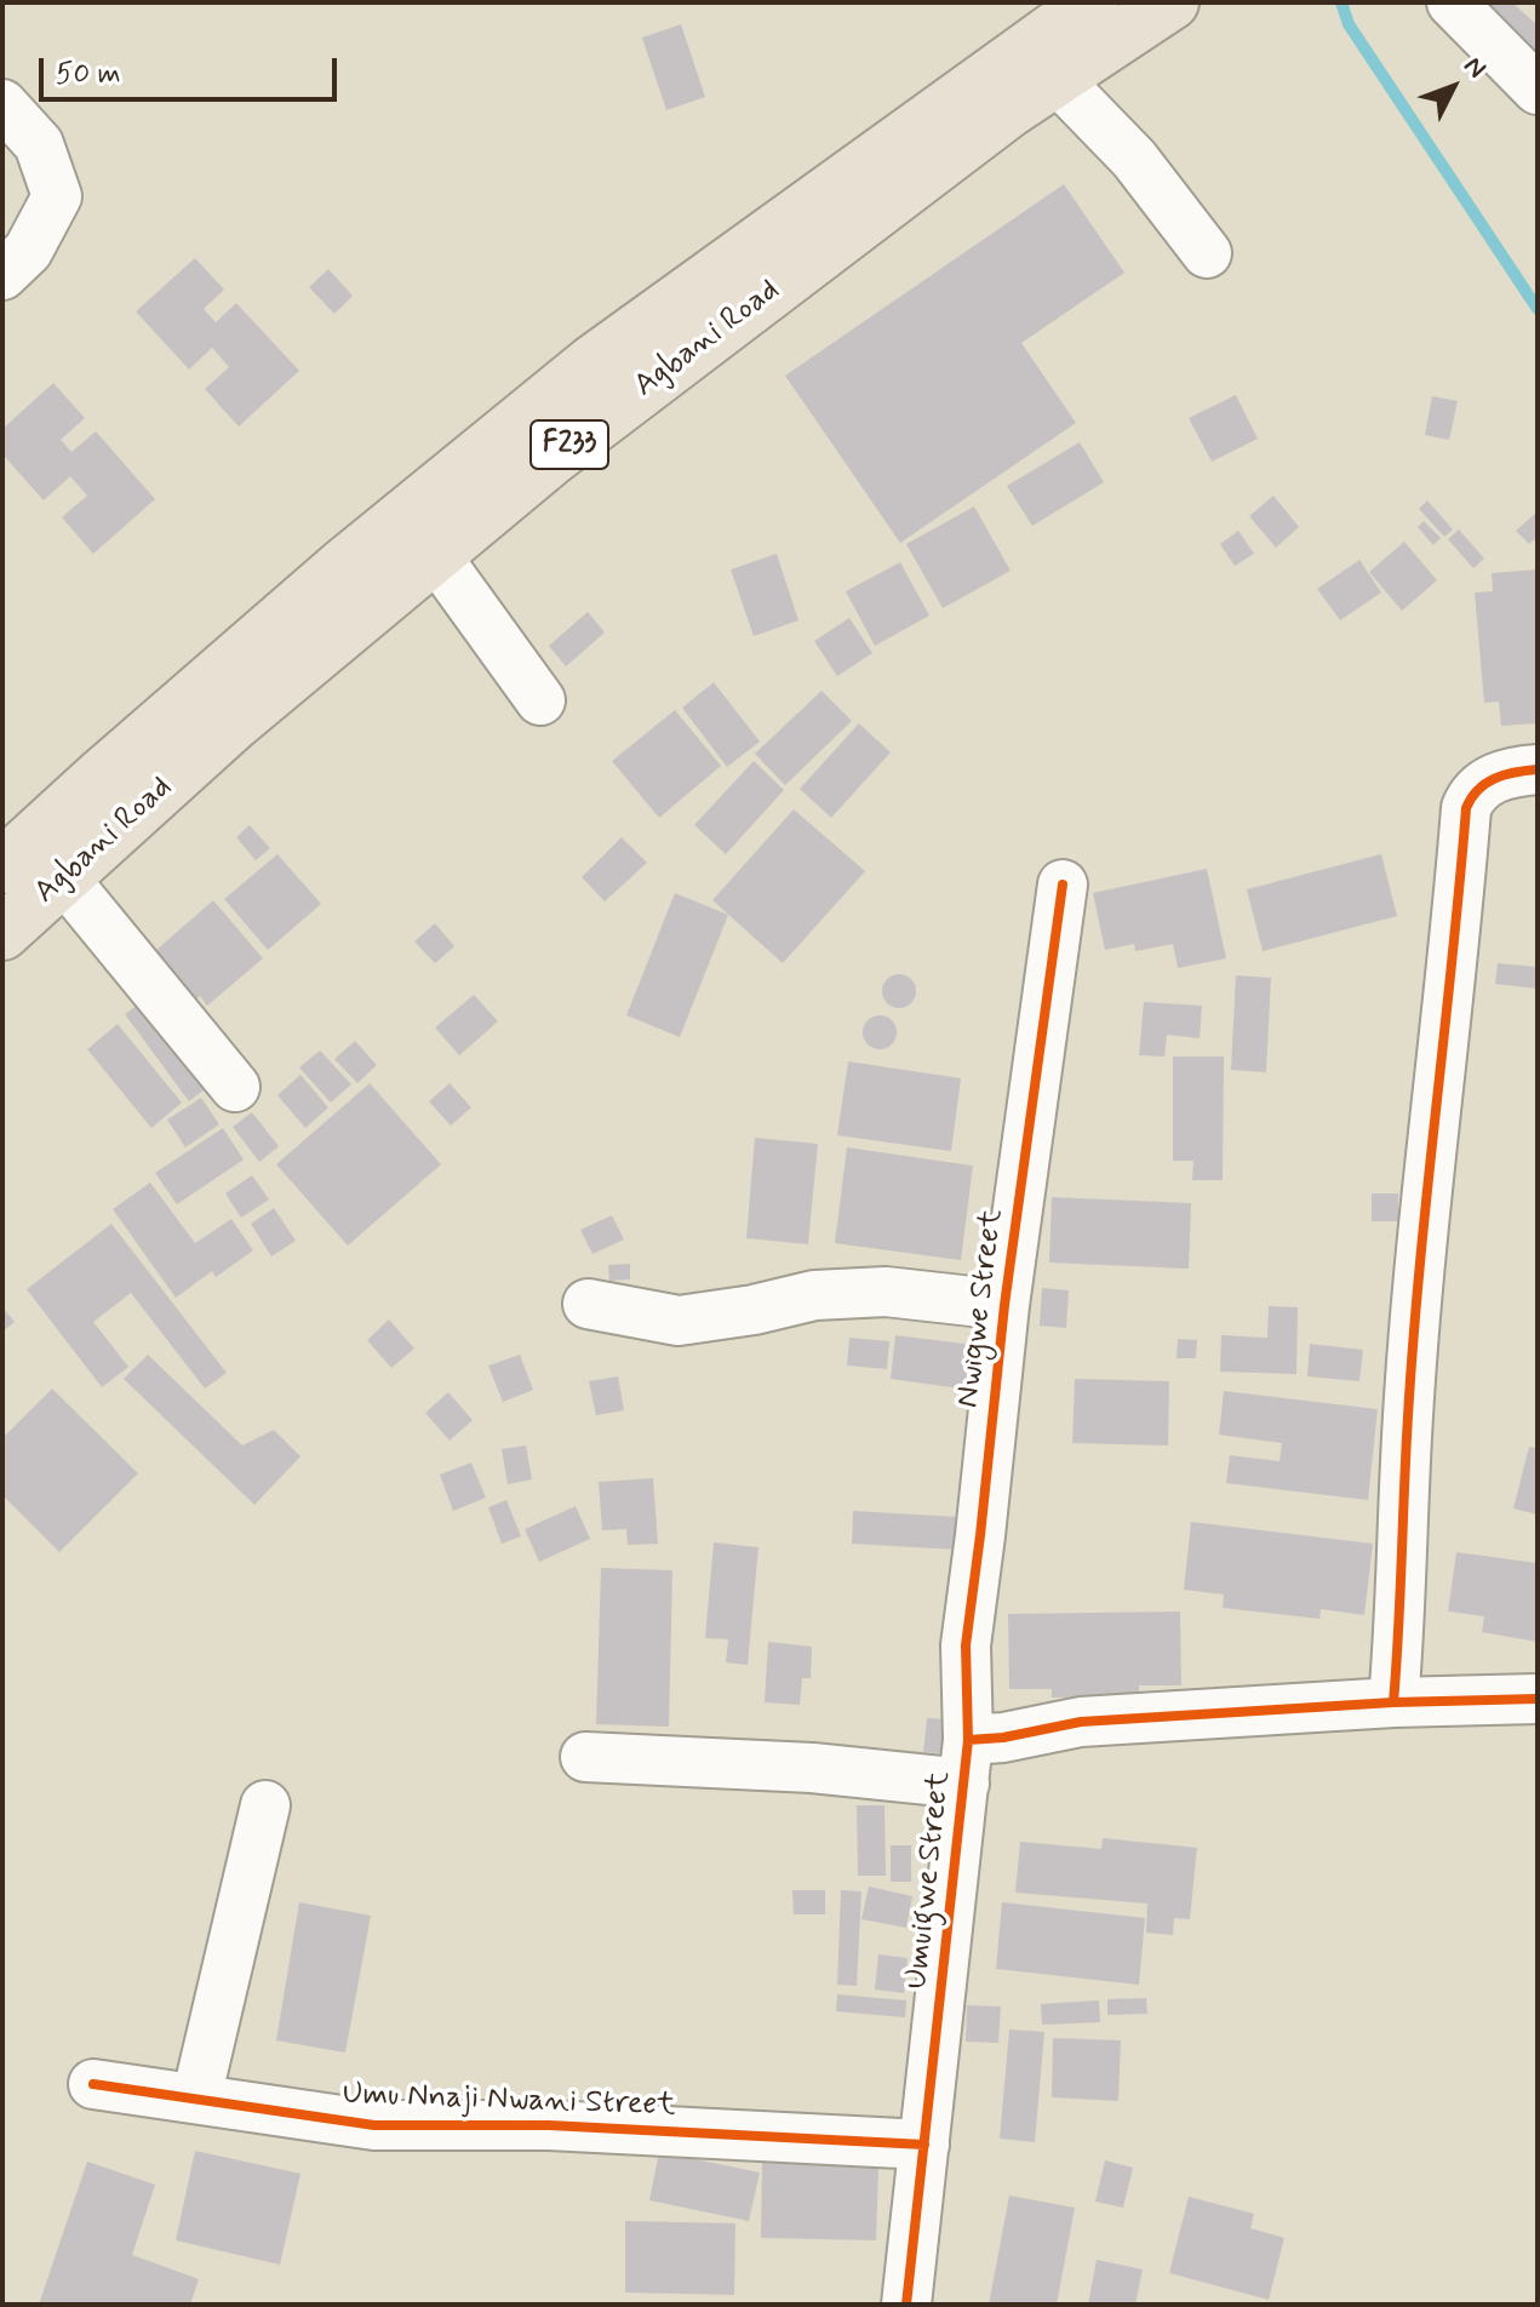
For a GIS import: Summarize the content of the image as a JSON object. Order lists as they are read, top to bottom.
{
  "streets": {
    "main road": ["Agbani Road", "F233"],
    "street": ["Nwigwe Street", "Umuigwe Street", "Umu Nnaji Nwani Street"]
  },
  "crossings": [
    ["Nwigwe Street", "Umuigwe Street"],
    ["Umuigwe Street", "Umu Nnaji Nwani Street"]
  ],
  "scale_bar": "50 m",
  "north": "top right"
}
